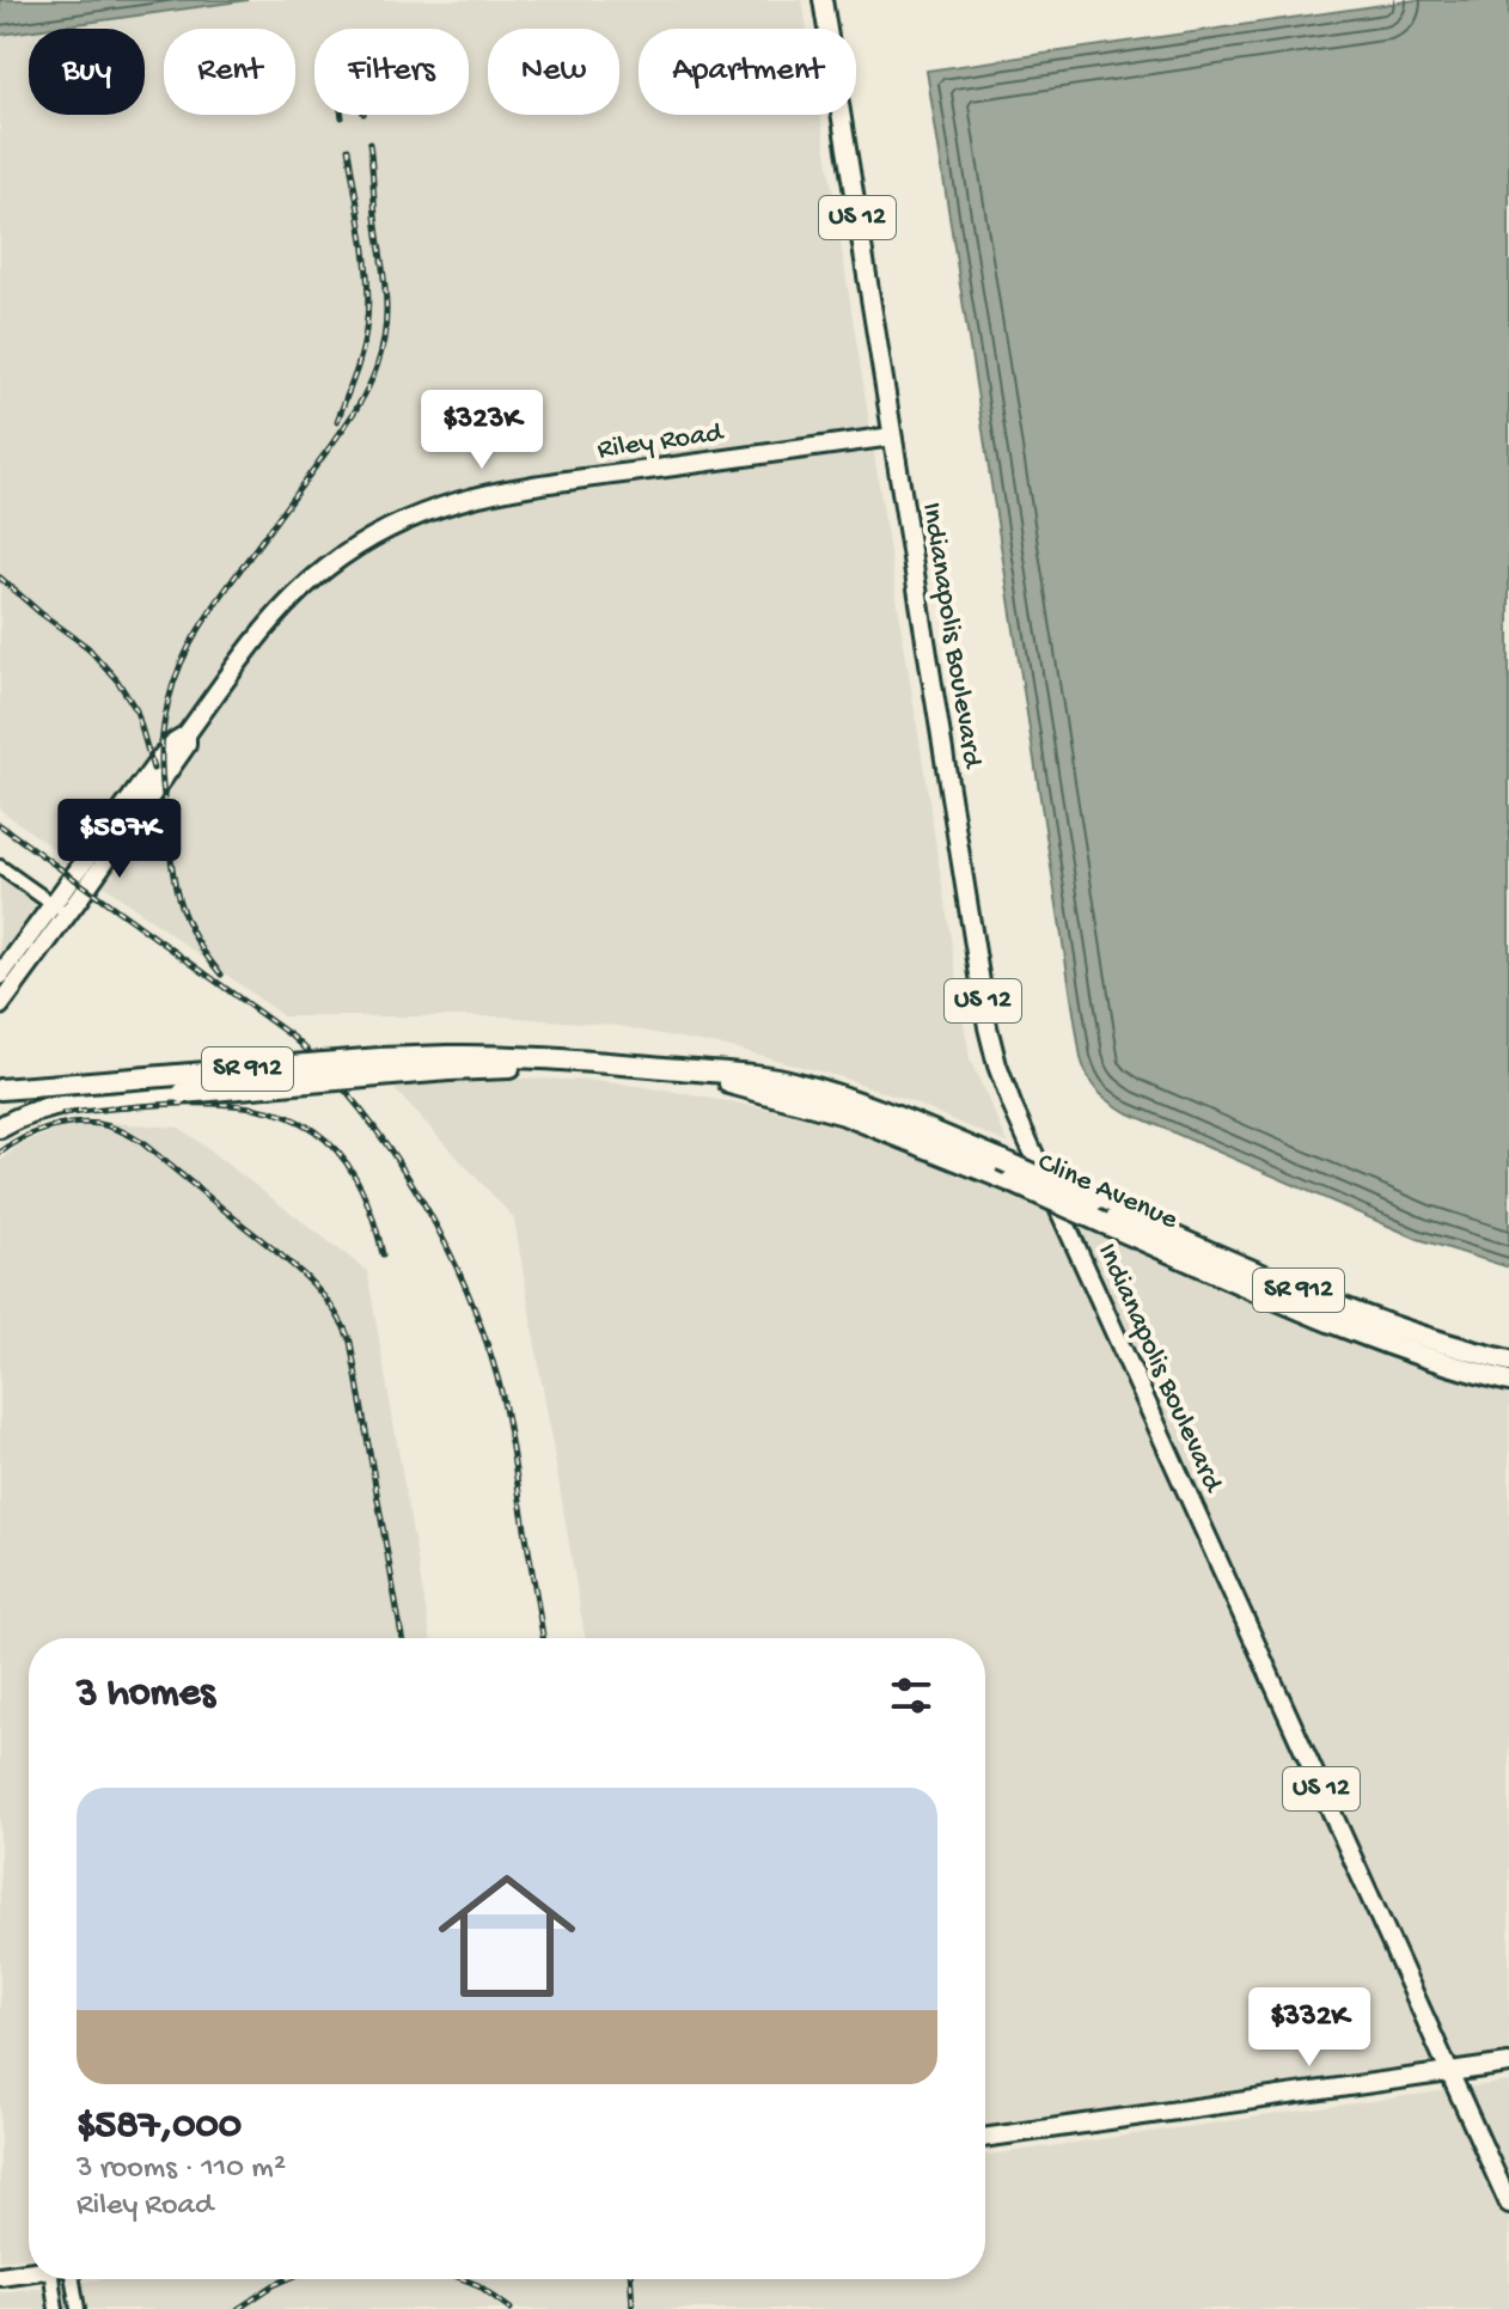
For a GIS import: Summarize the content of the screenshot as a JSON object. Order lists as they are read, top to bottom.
{
  "streets": {
    "highway": ["SR 912", "Cline Avenue"],
    "main road": ["US 12", "Riley Road", "Indianapolis Boulevard"]
  },
  "crossings": [
    ["Riley Road", "Indianapolis Boulevard"]
  ],
  "page": {
    "chip": [
      "Buy",
      "Rent",
      "Filters",
      "New",
      "Apartment"
    ],
    "price": ["$323K", "$587K", "$332K"],
    "heading": "3 homes",
    "list": [
      {
        "name": "$587,000",
        "note": "3 rooms · 110 m² · Riley Road"
      }
    ]
  }
}
